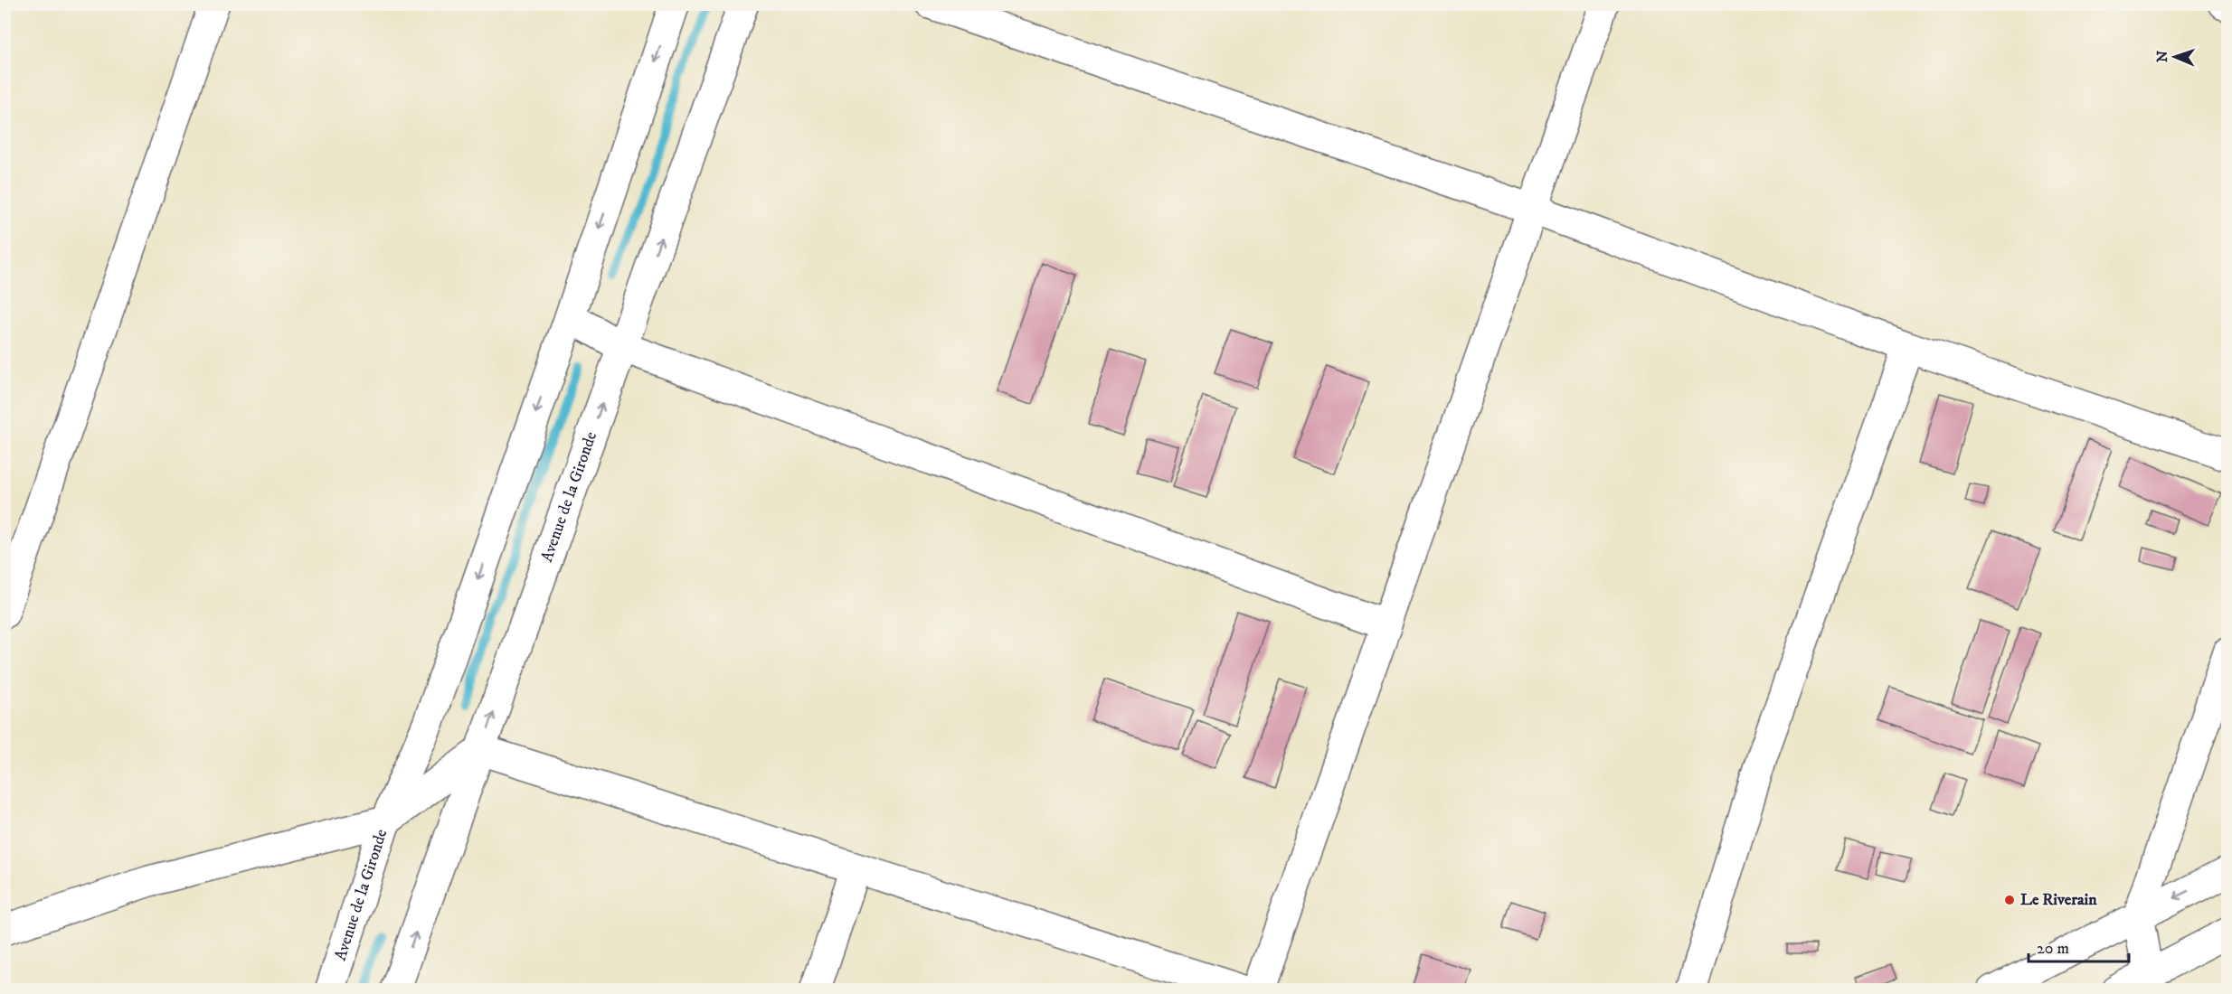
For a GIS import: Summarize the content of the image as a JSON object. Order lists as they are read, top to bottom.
{
  "streets": {
    "street": ["Avenue de la Gironde"]
  },
  "places": ["Le Riverain"],
  "scale_bar": "20 m",
  "north": "left"
}
